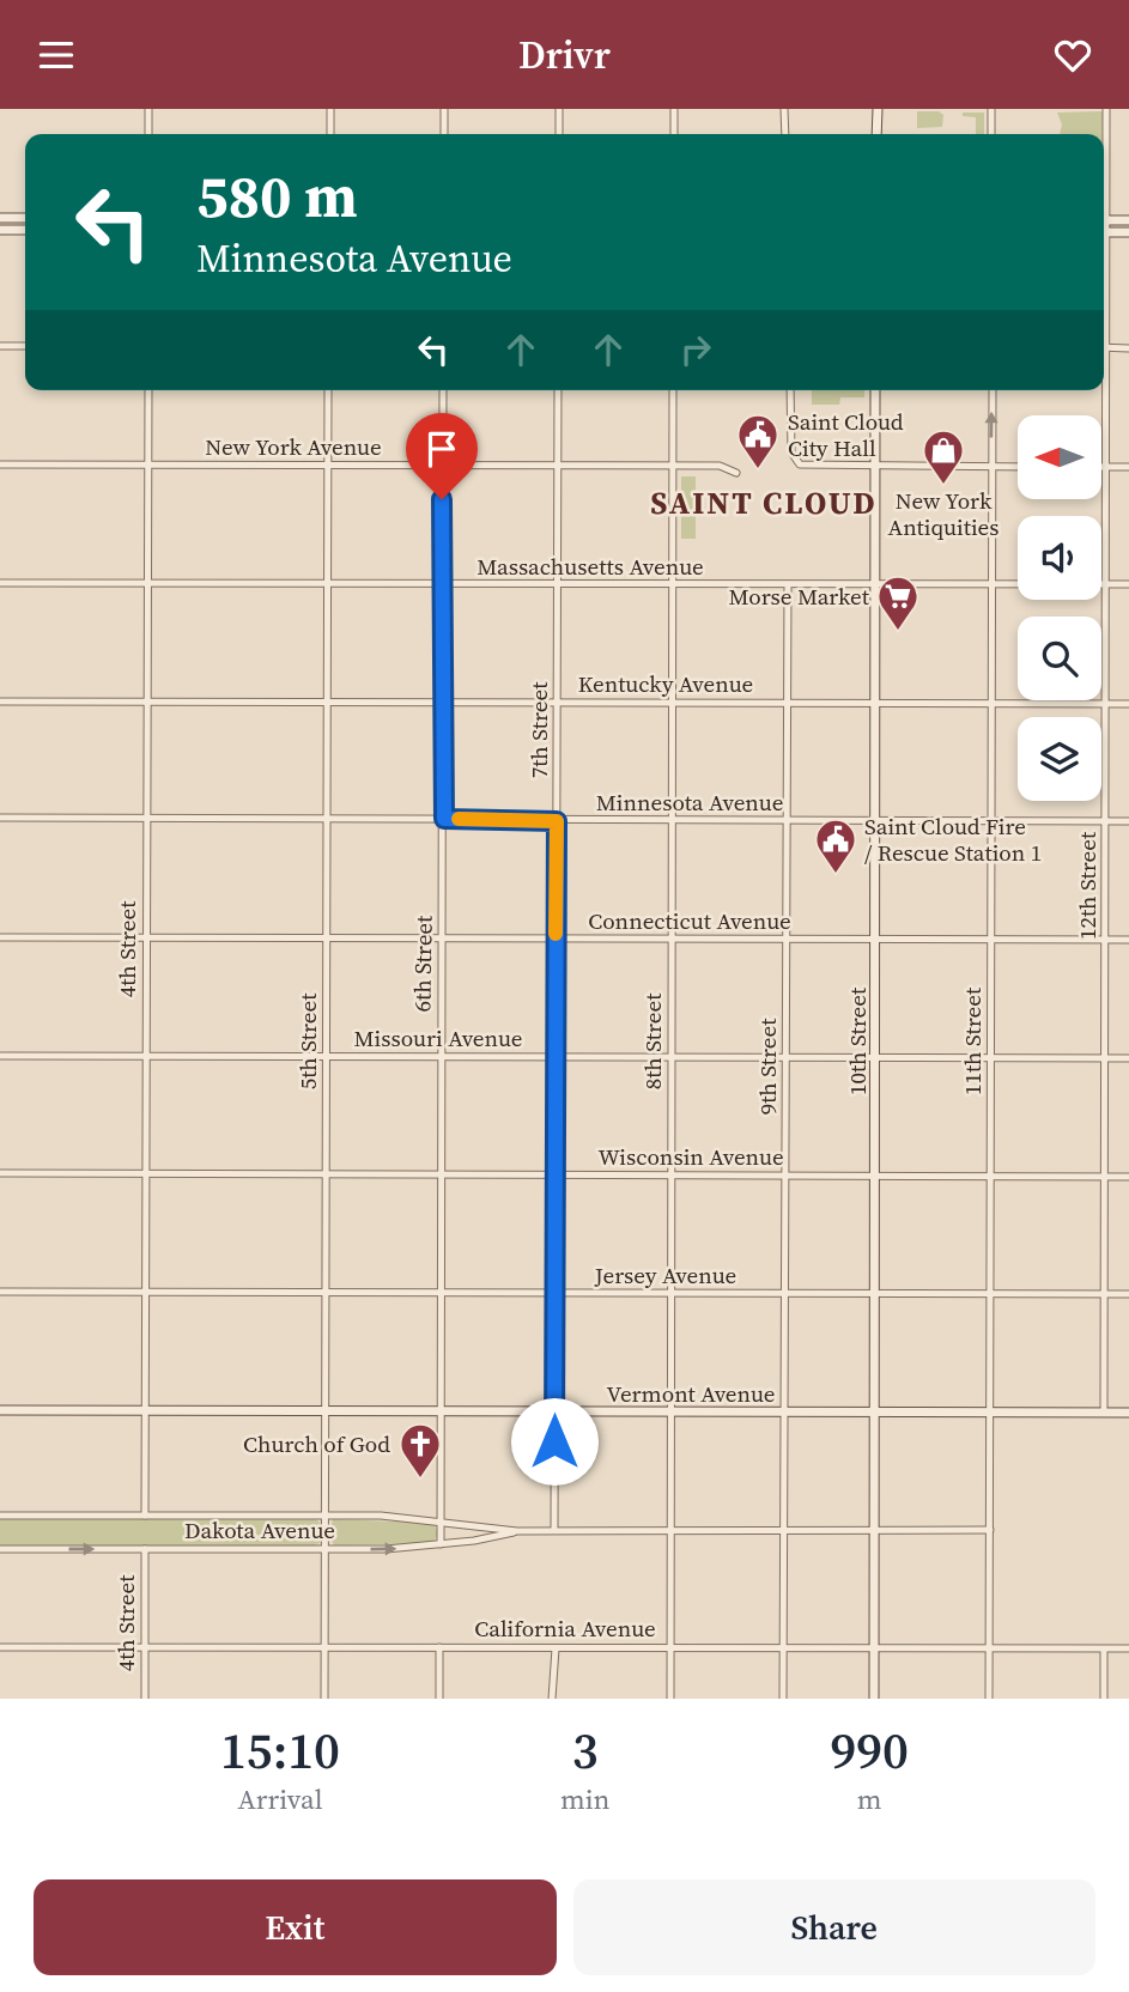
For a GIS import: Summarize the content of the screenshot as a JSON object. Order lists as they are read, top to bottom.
{
  "streets": {
    "street": [
      "New York Avenue",
      "Massachusetts Avenue",
      "Kentucky Avenue",
      "7th Street",
      "Minnesota Avenue",
      "12th Street",
      "Connecticut Avenue",
      "4th Street",
      "6th Street",
      "Missouri Avenue",
      "5th Street",
      "8th Street",
      "10th Street",
      "11th Street",
      "9th Street",
      "Wisconsin Avenue",
      "Jersey Avenue",
      "Vermont Avenue",
      "Dakota Avenue",
      "California Avenue"
    ]
  },
  "crossings": [
    ["New York Avenue", "7th Street"],
    ["New York Avenue", "4th Street"],
    ["New York Avenue", "6th Street"],
    ["New York Avenue", "5th Street"],
    ["New York Avenue", "8th Street"],
    ["Massachusetts Avenue", "7th Street"],
    ["Massachusetts Avenue", "12th Street"],
    ["Massachusetts Avenue", "4th Street"],
    ["Massachusetts Avenue", "6th Street"],
    ["Massachusetts Avenue", "5th Street"],
    ["Massachusetts Avenue", "8th Street"],
    ["Massachusetts Avenue", "10th Street"],
    ["Massachusetts Avenue", "11th Street"],
    ["Massachusetts Avenue", "9th Street"],
    ["Kentucky Avenue", "7th Street"],
    ["Kentucky Avenue", "12th Street"],
    ["Kentucky Avenue", "4th Street"],
    ["Kentucky Avenue", "6th Street"],
    ["Kentucky Avenue", "5th Street"],
    ["Kentucky Avenue", "8th Street"],
    ["Kentucky Avenue", "10th Street"],
    ["Kentucky Avenue", "11th Street"],
    ["Kentucky Avenue", "9th Street"],
    ["7th Street", "Minnesota Avenue"],
    ["7th Street", "Connecticut Avenue"],
    ["7th Street", "Missouri Avenue"],
    ["7th Street", "Wisconsin Avenue"],
    ["7th Street", "Jersey Avenue"],
    ["7th Street", "Vermont Avenue"],
    ["7th Street", "Dakota Avenue"],
    ["Minnesota Avenue", "12th Street"],
    ["Minnesota Avenue", "4th Street"],
    ["Minnesota Avenue", "6th Street"],
    ["Minnesota Avenue", "5th Street"],
    ["Minnesota Avenue", "8th Street"],
    ["Minnesota Avenue", "10th Street"],
    ["Minnesota Avenue", "11th Street"],
    ["Minnesota Avenue", "9th Street"],
    ["12th Street", "Connecticut Avenue"],
    ["12th Street", "Missouri Avenue"],
    ["12th Street", "Wisconsin Avenue"],
    ["12th Street", "Jersey Avenue"],
    ["12th Street", "Vermont Avenue"],
    ["Connecticut Avenue", "4th Street"],
    ["Connecticut Avenue", "6th Street"],
    ["Connecticut Avenue", "5th Street"],
    ["Connecticut Avenue", "8th Street"],
    ["Connecticut Avenue", "10th Street"],
    ["Connecticut Avenue", "11th Street"],
    ["Connecticut Avenue", "9th Street"],
    ["4th Street", "Missouri Avenue"],
    ["4th Street", "Wisconsin Avenue"],
    ["4th Street", "Jersey Avenue"],
    ["4th Street", "Vermont Avenue"],
    ["4th Street", "Dakota Avenue"],
    ["4th Street", "California Avenue"],
    ["6th Street", "Missouri Avenue"],
    ["6th Street", "Wisconsin Avenue"],
    ["6th Street", "Jersey Avenue"],
    ["6th Street", "Vermont Avenue"],
    ["6th Street", "Dakota Avenue"],
    ["Missouri Avenue", "5th Street"],
    ["Missouri Avenue", "8th Street"],
    ["Missouri Avenue", "10th Street"],
    ["Missouri Avenue", "11th Street"],
    ["Missouri Avenue", "9th Street"],
    ["5th Street", "Wisconsin Avenue"],
    ["5th Street", "Jersey Avenue"],
    ["5th Street", "Vermont Avenue"],
    ["5th Street", "Dakota Avenue"],
    ["5th Street", "California Avenue"],
    ["8th Street", "Wisconsin Avenue"],
    ["8th Street", "Jersey Avenue"],
    ["8th Street", "Vermont Avenue"],
    ["8th Street", "Dakota Avenue"],
    ["8th Street", "California Avenue"],
    ["10th Street", "Wisconsin Avenue"],
    ["10th Street", "Jersey Avenue"],
    ["10th Street", "Vermont Avenue"],
    ["10th Street", "Dakota Avenue"],
    ["10th Street", "California Avenue"],
    ["11th Street", "Wisconsin Avenue"],
    ["11th Street", "Jersey Avenue"],
    ["11th Street", "Vermont Avenue"],
    ["11th Street", "Dakota Avenue"],
    ["11th Street", "California Avenue"],
    ["9th Street", "Wisconsin Avenue"],
    ["9th Street", "Jersey Avenue"],
    ["9th Street", "Vermont Avenue"],
    ["9th Street", "Dakota Avenue"],
    ["9th Street", "California Avenue"]
  ],
  "districts": ["SAINT CLOUD"],
  "places": {
    "public building": ["Saint Cloud City Hall", "Saint Cloud Fire / Rescue Station 1"],
    "shop": ["New York Antiquities"],
    "supermarket": ["Morse Market"],
    "church": ["Church of God"]
  },
  "north": "left",
  "page": {
    "header": "Drivr",
    "turn": ["580 m", "Minnesota Avenue"],
    "eta": [
      "15:10",
      "Arrival",
      "3",
      "min",
      "990",
      "m"
    ],
    "buttons": ["Exit", "Share"]
  }
}
